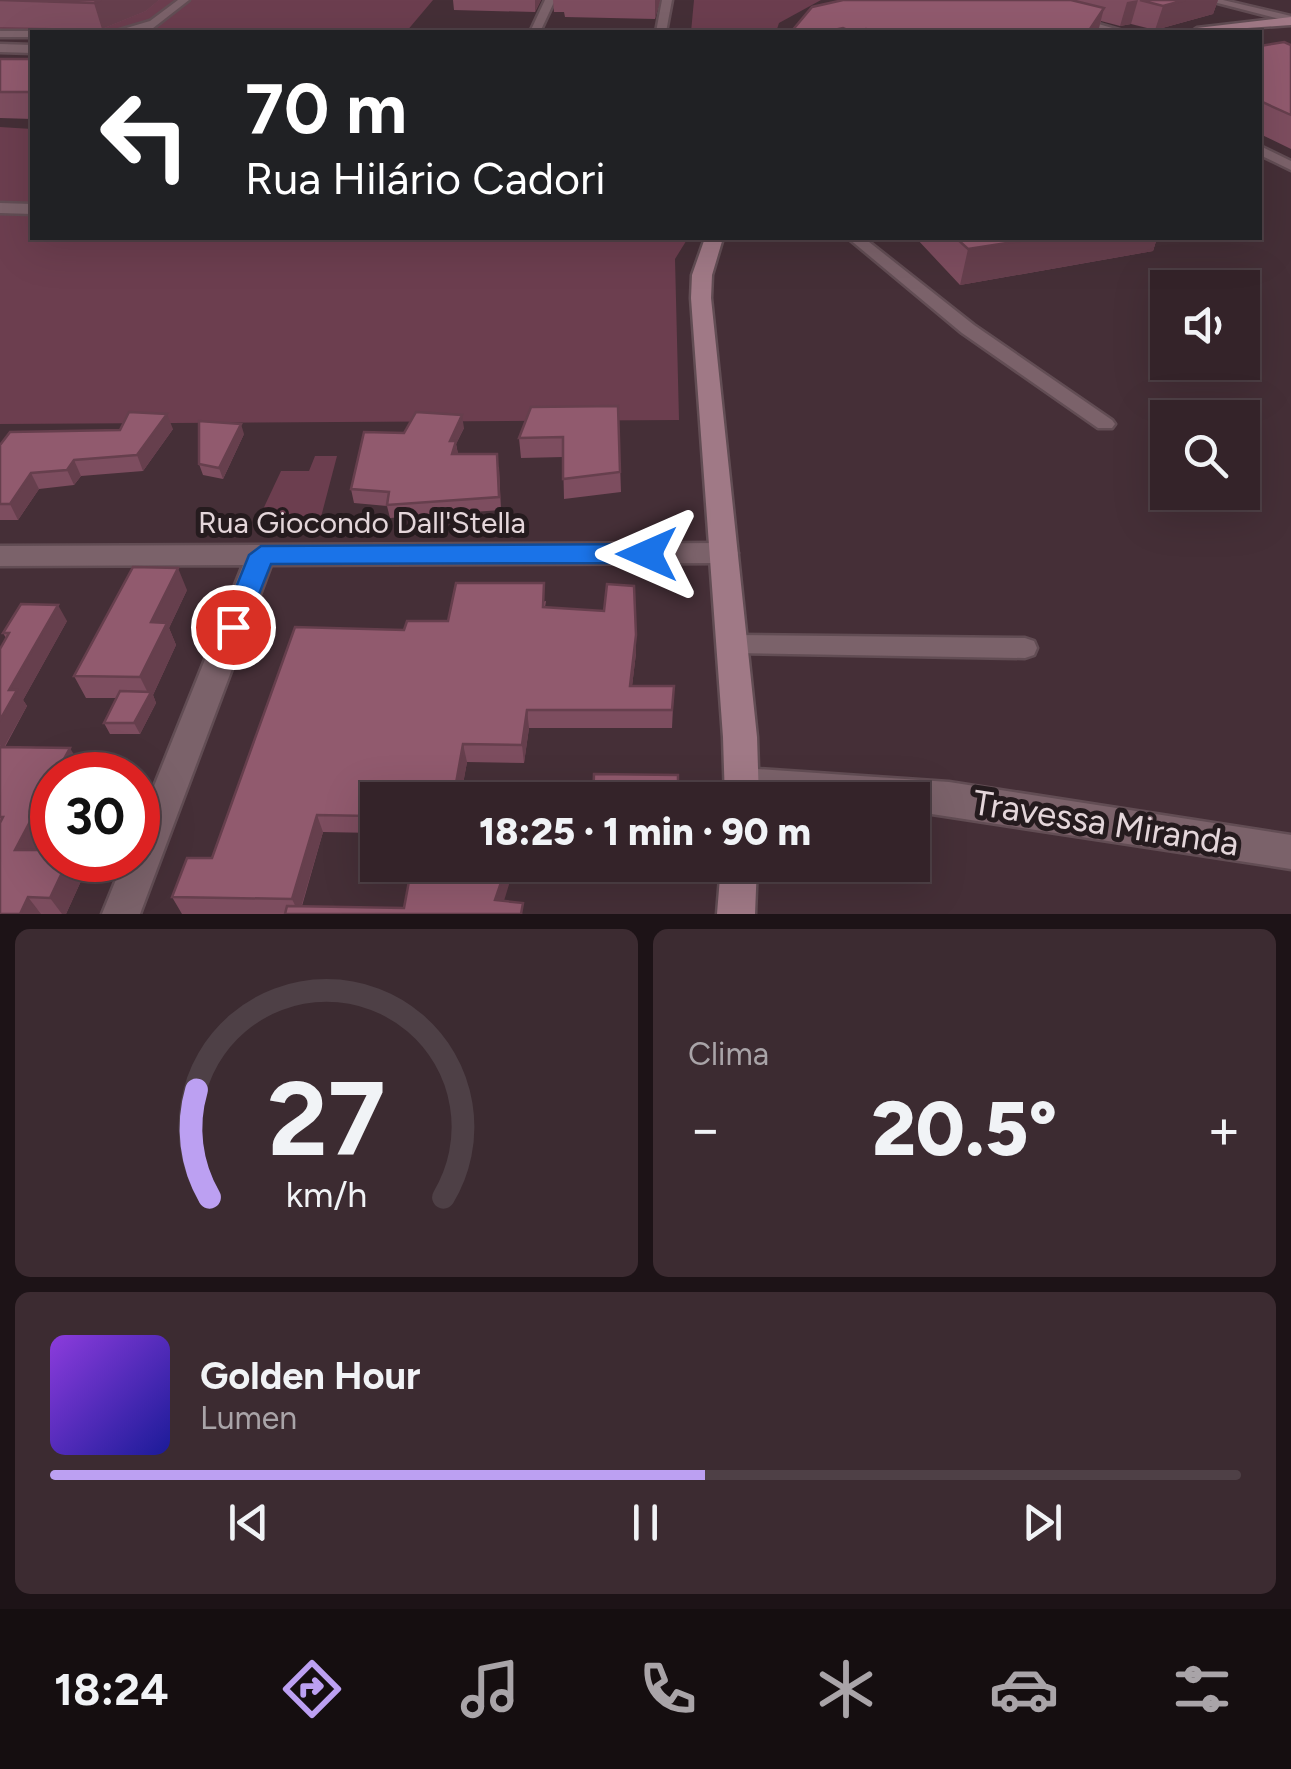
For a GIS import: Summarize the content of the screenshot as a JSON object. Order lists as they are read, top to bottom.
{
  "streets": {
    "street": ["Rua Giocondo Dall'Stella", "Travessa Miranda"]
  },
  "page": {
    "turn": ["70 m", "Rua Hilário Cadori"],
    "limit": "30",
    "trip": "18:25 · 1 min · 90 m",
    "tile": "Clima",
    "heat": ["−", "20.5°", "+"],
    "song": ["Golden Hour", "Lumen"],
    "tabs": "18:24",
    "gauge": ["27", "km/h"]
  }
}
